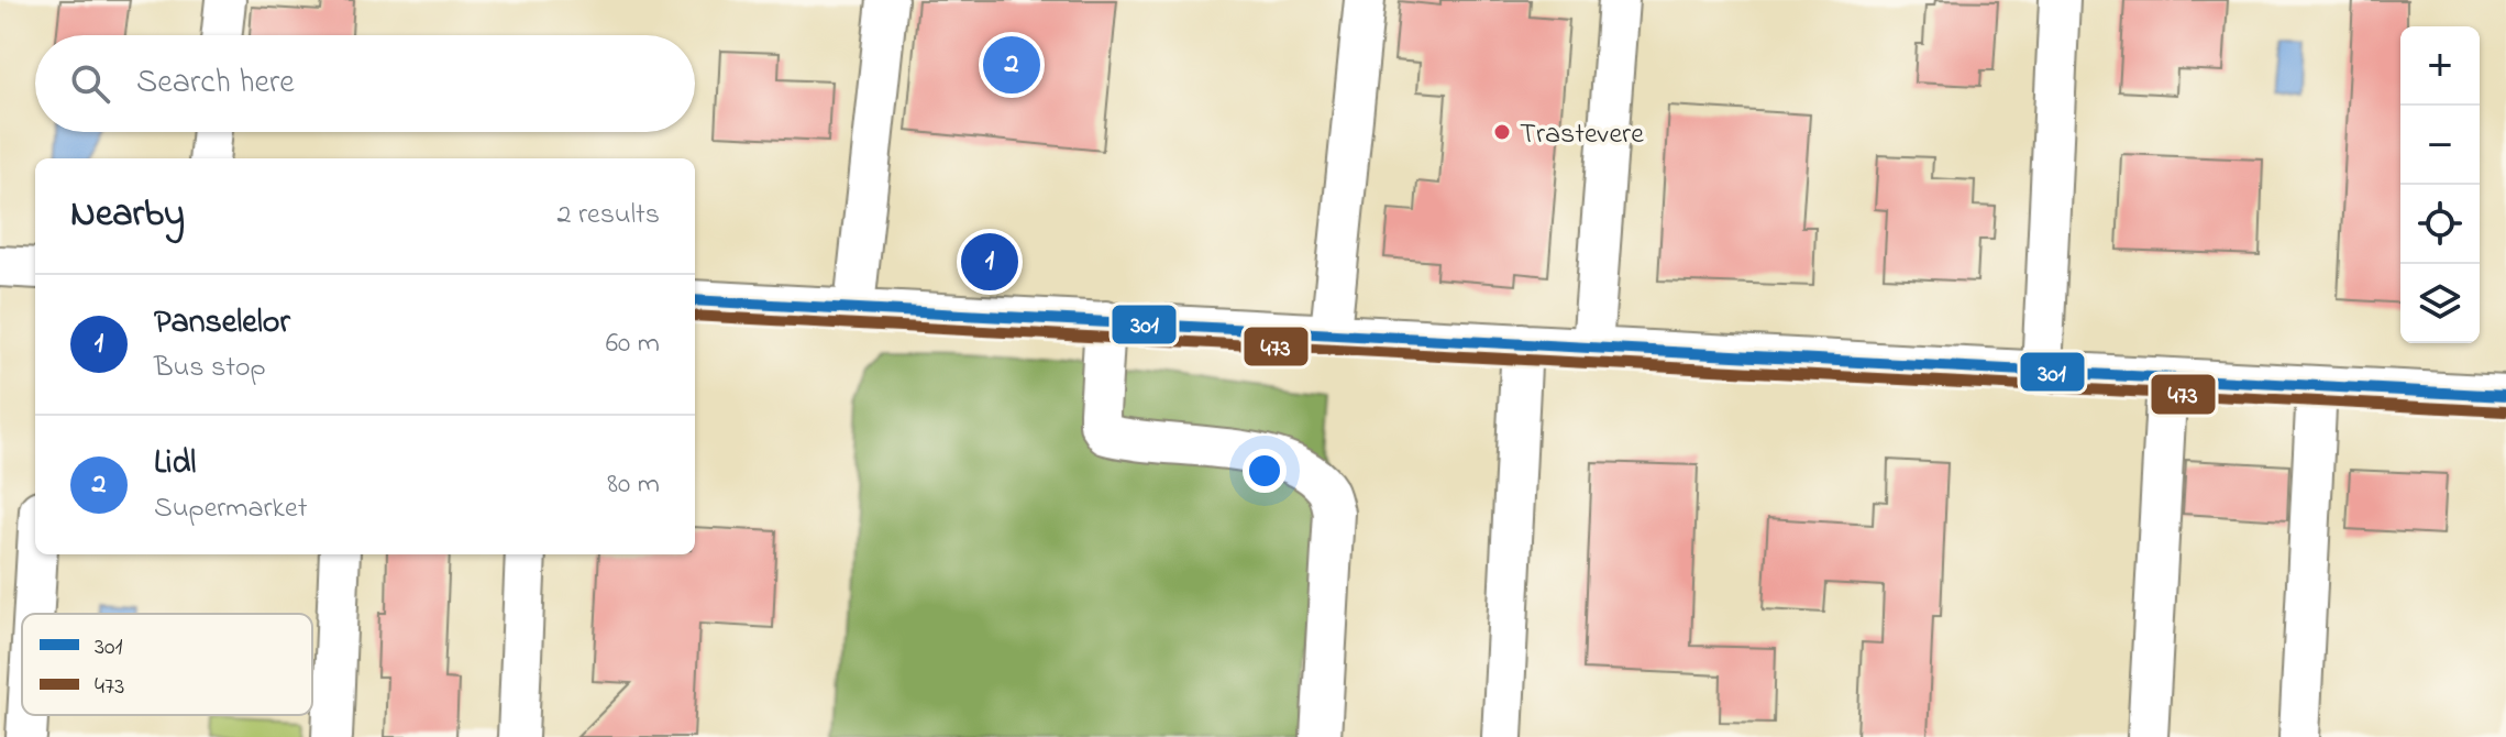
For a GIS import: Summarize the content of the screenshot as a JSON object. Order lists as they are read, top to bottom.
{
  "places": ["Trastevere"],
  "lines": ["transit line 301", "transit line 473"],
  "legend": ["301", "473"],
  "page": {
    "map_buttons": ["+", "−"],
    "pins": ["2", "1"],
    "search": "Search here",
    "heading": ["Nearby", "2 results"],
    "list": [
      {
        "mark": "1",
        "name": "Panselelor",
        "note": "Bus stop",
        "value": "60 m"
      },
      {
        "mark": "2",
        "name": "Lidl",
        "note": "Supermarket",
        "value": "80 m"
      }
    ]
  }
}
